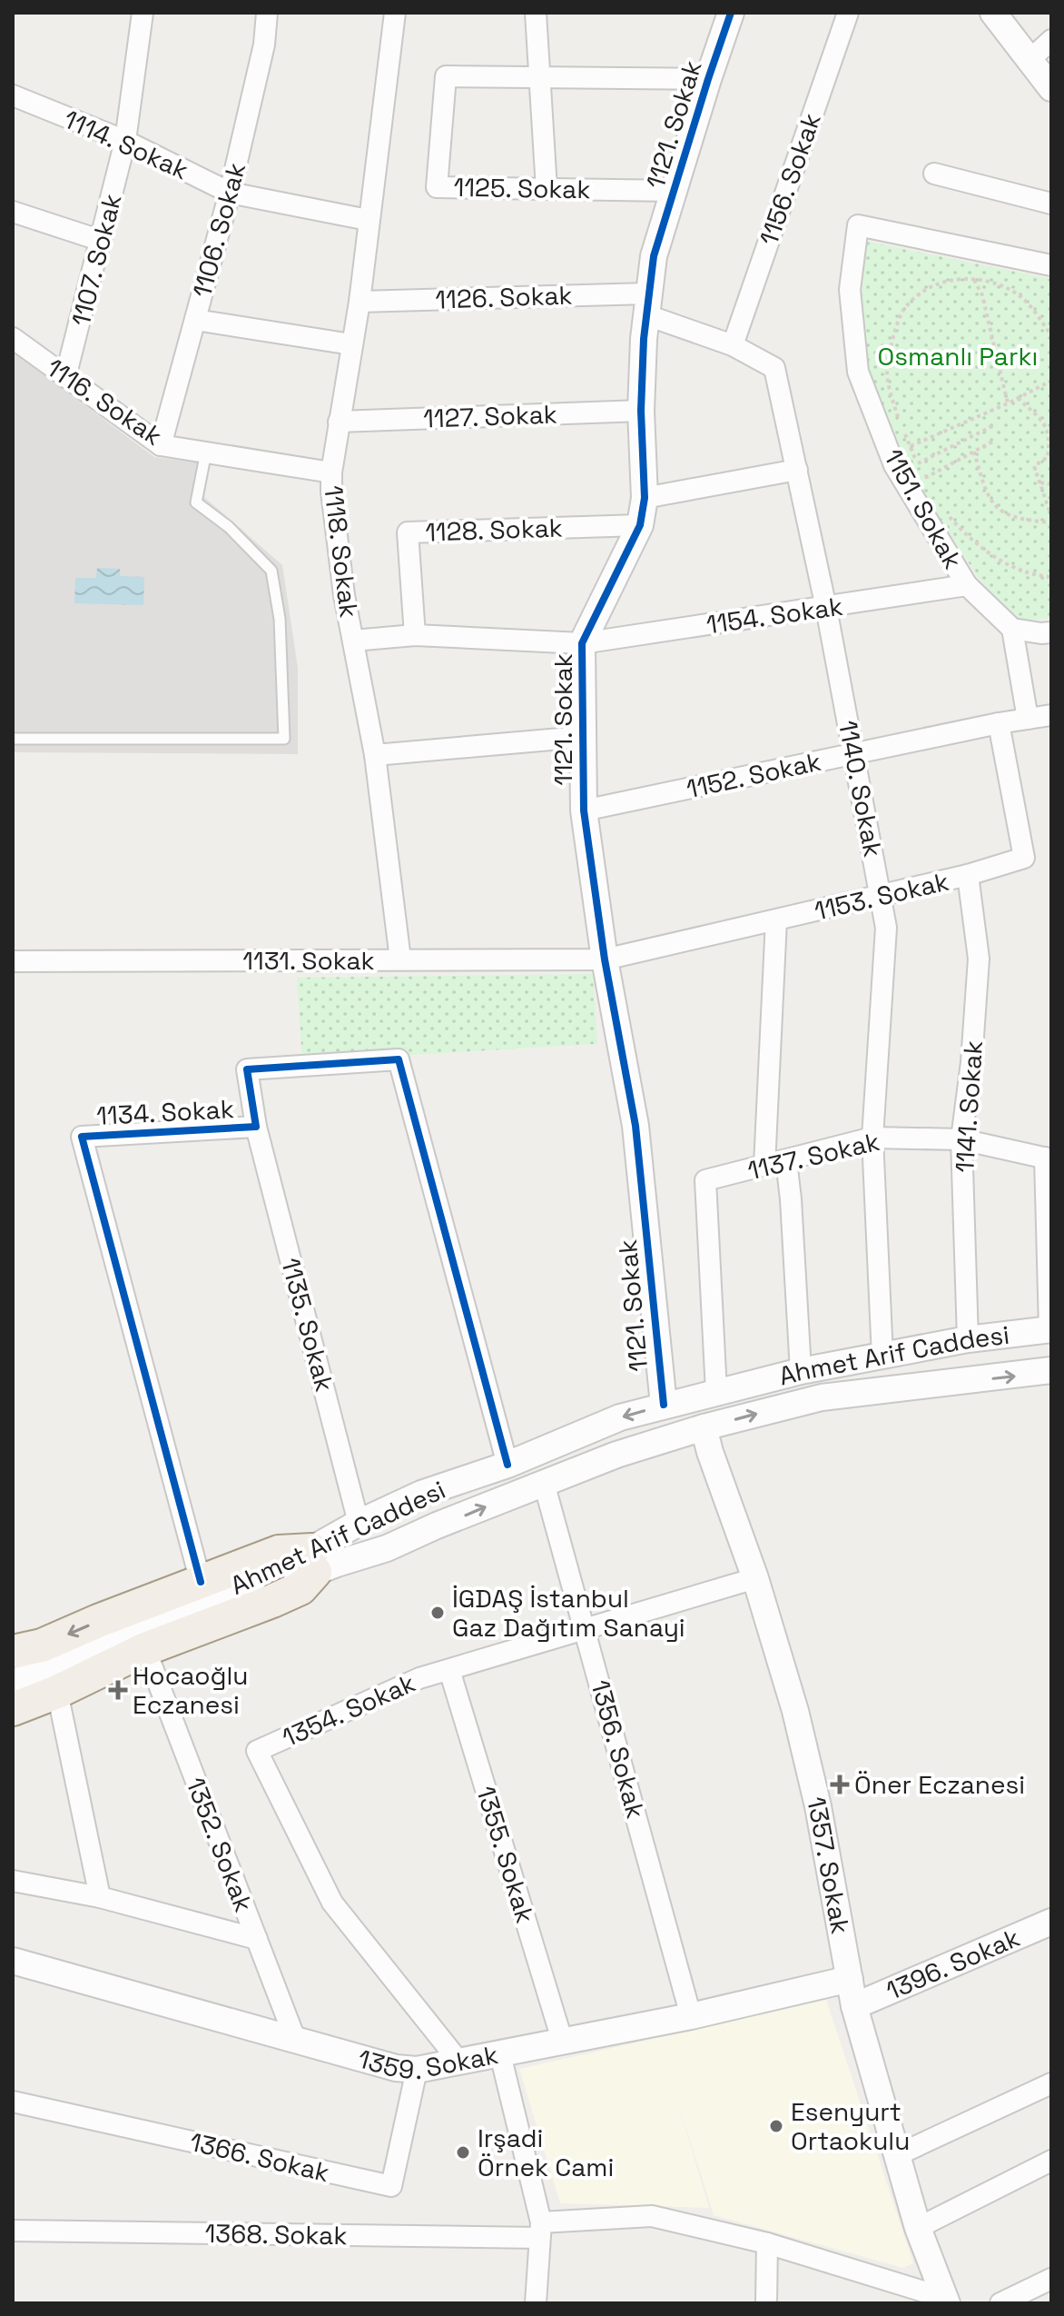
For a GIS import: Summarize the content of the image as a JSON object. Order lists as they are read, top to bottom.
{
  "streets": {
    "street": [
      "1121. Sokak",
      "1114. Sokak",
      "1156. Sokak",
      "1125. Sokak",
      "1106. Sokak",
      "1107. Sokak",
      "1126. Sokak",
      "1116. Sokak",
      "1127. Sokak",
      "1151. Sokak",
      "1128. Sokak",
      "1118. Sokak",
      "1154. Sokak",
      "1152. Sokak",
      "1140. Sokak",
      "1153. Sokak",
      "1131. Sokak",
      "1141. Sokak",
      "1134. Sokak",
      "1137. Sokak",
      "1135. Sokak",
      "Ahmet Arif Caddesi",
      "1354. Sokak",
      "1356. Sokak",
      "1352. Sokak",
      "1355. Sokak",
      "1357. Sokak",
      "1396. Sokak",
      "1359. Sokak",
      "1366. Sokak",
      "1368. Sokak"
    ]
  },
  "crossings": [
    ["1121. Sokak", "1125. Sokak"],
    ["1121. Sokak", "1126. Sokak"],
    ["1121. Sokak", "1127. Sokak"],
    ["1121. Sokak", "1128. Sokak"],
    ["1121. Sokak", "1154. Sokak"],
    ["1121. Sokak", "1152. Sokak"],
    ["1121. Sokak", "1140. Sokak"],
    ["1121. Sokak", "1153. Sokak"],
    ["1121. Sokak", "1131. Sokak"],
    ["1121. Sokak", "Ahmet Arif Caddesi"],
    ["1114. Sokak", "1106. Sokak"],
    ["1114. Sokak", "1107. Sokak"],
    ["1114. Sokak", "1118. Sokak"],
    ["1156. Sokak", "1140. Sokak"],
    ["1106. Sokak", "1116. Sokak"],
    ["1107. Sokak", "1116. Sokak"],
    ["1126. Sokak", "1118. Sokak"],
    ["1126. Sokak", "1140. Sokak"],
    ["1116. Sokak", "1118. Sokak"],
    ["1127. Sokak", "1118. Sokak"],
    ["1151. Sokak", "1154. Sokak"],
    ["1128. Sokak", "1154. Sokak"],
    ["1118. Sokak", "1154. Sokak"],
    ["1118. Sokak", "1131. Sokak"],
    ["1154. Sokak", "1140. Sokak"],
    ["1152. Sokak", "1140. Sokak"],
    ["1152. Sokak", "1153. Sokak"],
    ["1140. Sokak", "1153. Sokak"],
    ["1140. Sokak", "1137. Sokak"],
    ["1140. Sokak", "Ahmet Arif Caddesi"],
    ["1153. Sokak", "1131. Sokak"],
    ["1153. Sokak", "1141. Sokak"],
    ["1141. Sokak", "1137. Sokak"],
    ["1141. Sokak", "Ahmet Arif Caddesi"],
    ["1134. Sokak", "1135. Sokak"],
    ["1134. Sokak", "Ahmet Arif Caddesi"],
    ["1137. Sokak", "Ahmet Arif Caddesi"],
    ["1135. Sokak", "Ahmet Arif Caddesi"],
    ["Ahmet Arif Caddesi", "1356. Sokak"],
    ["Ahmet Arif Caddesi", "1357. Sokak"],
    ["1354. Sokak", "1356. Sokak"],
    ["1354. Sokak", "1355. Sokak"],
    ["1354. Sokak", "1357. Sokak"],
    ["1354. Sokak", "1359. Sokak"],
    ["1356. Sokak", "1359. Sokak"],
    ["1352. Sokak", "1359. Sokak"],
    ["1355. Sokak", "1359. Sokak"],
    ["1357. Sokak", "1396. Sokak"],
    ["1357. Sokak", "1359. Sokak"],
    ["1357. Sokak", "1368. Sokak"],
    ["1359. Sokak", "1366. Sokak"]
  ],
  "parks": ["Osmanlı Parkı"],
  "places": {
    "other": ["İGDAŞ İstanbul Gaz Dağıtım Sanayi", "Esenyurt Ortaokulu", "Irşadi Örnek Cami"],
    "health": ["Hocaoğlu Eczanesi", "Öner Eczanesi"]
  }
}
